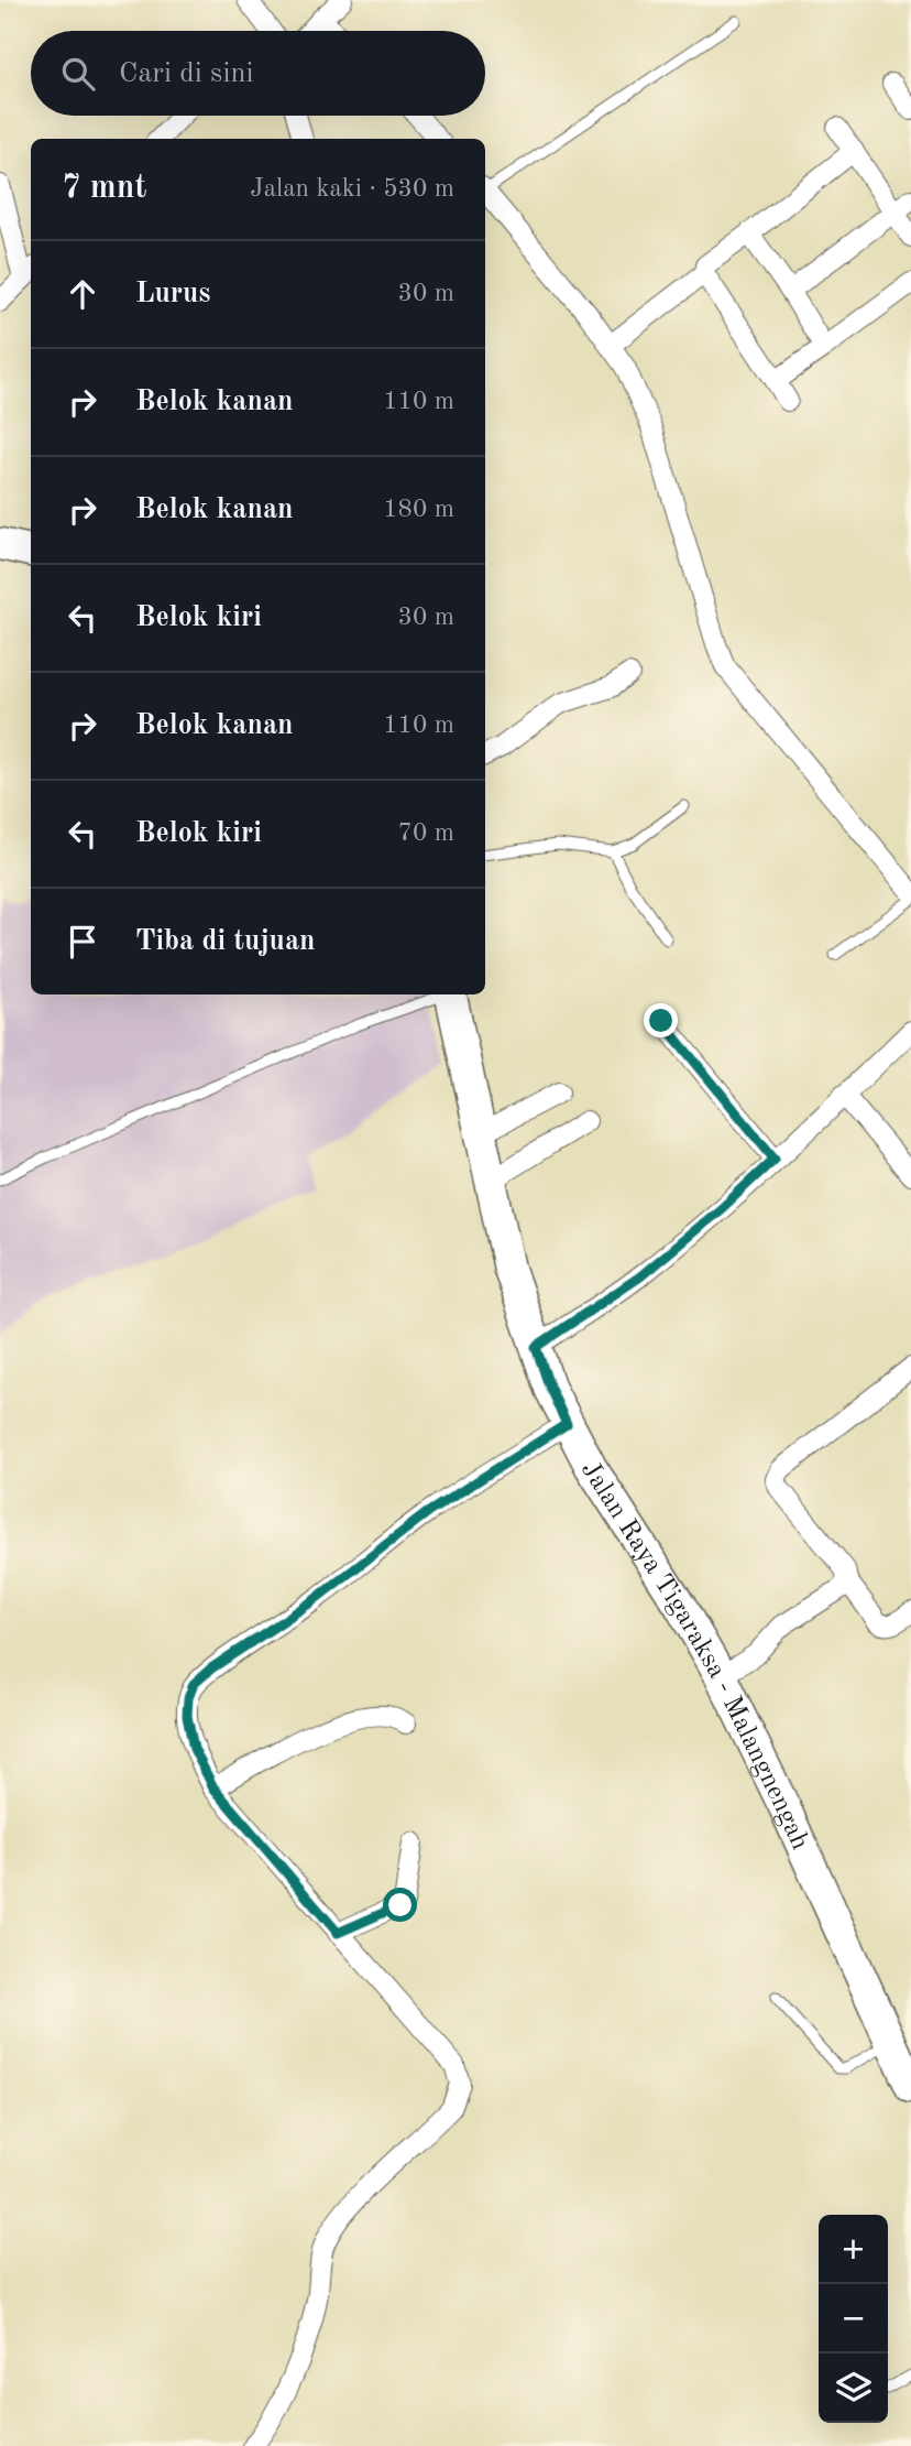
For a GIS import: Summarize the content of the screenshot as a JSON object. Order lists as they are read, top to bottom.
{
  "streets": {
    "main road": ["Jalan Raya Tigaraksa - Malangnengah"]
  },
  "page": {
    "search": "Cari di sini",
    "heading": ["7 mnt", "Jalan kaki · 530 m"],
    "list": [
      ["Lurus", "30 m"],
      ["Belok kanan", "110 m"],
      ["Belok kanan", "180 m"],
      ["Belok kiri", "30 m"],
      ["Belok kanan", "110 m"],
      ["Belok kiri", "70 m"],
      "Tiba di tujuan"
    ],
    "map_buttons": ["+", "−"]
  }
}
